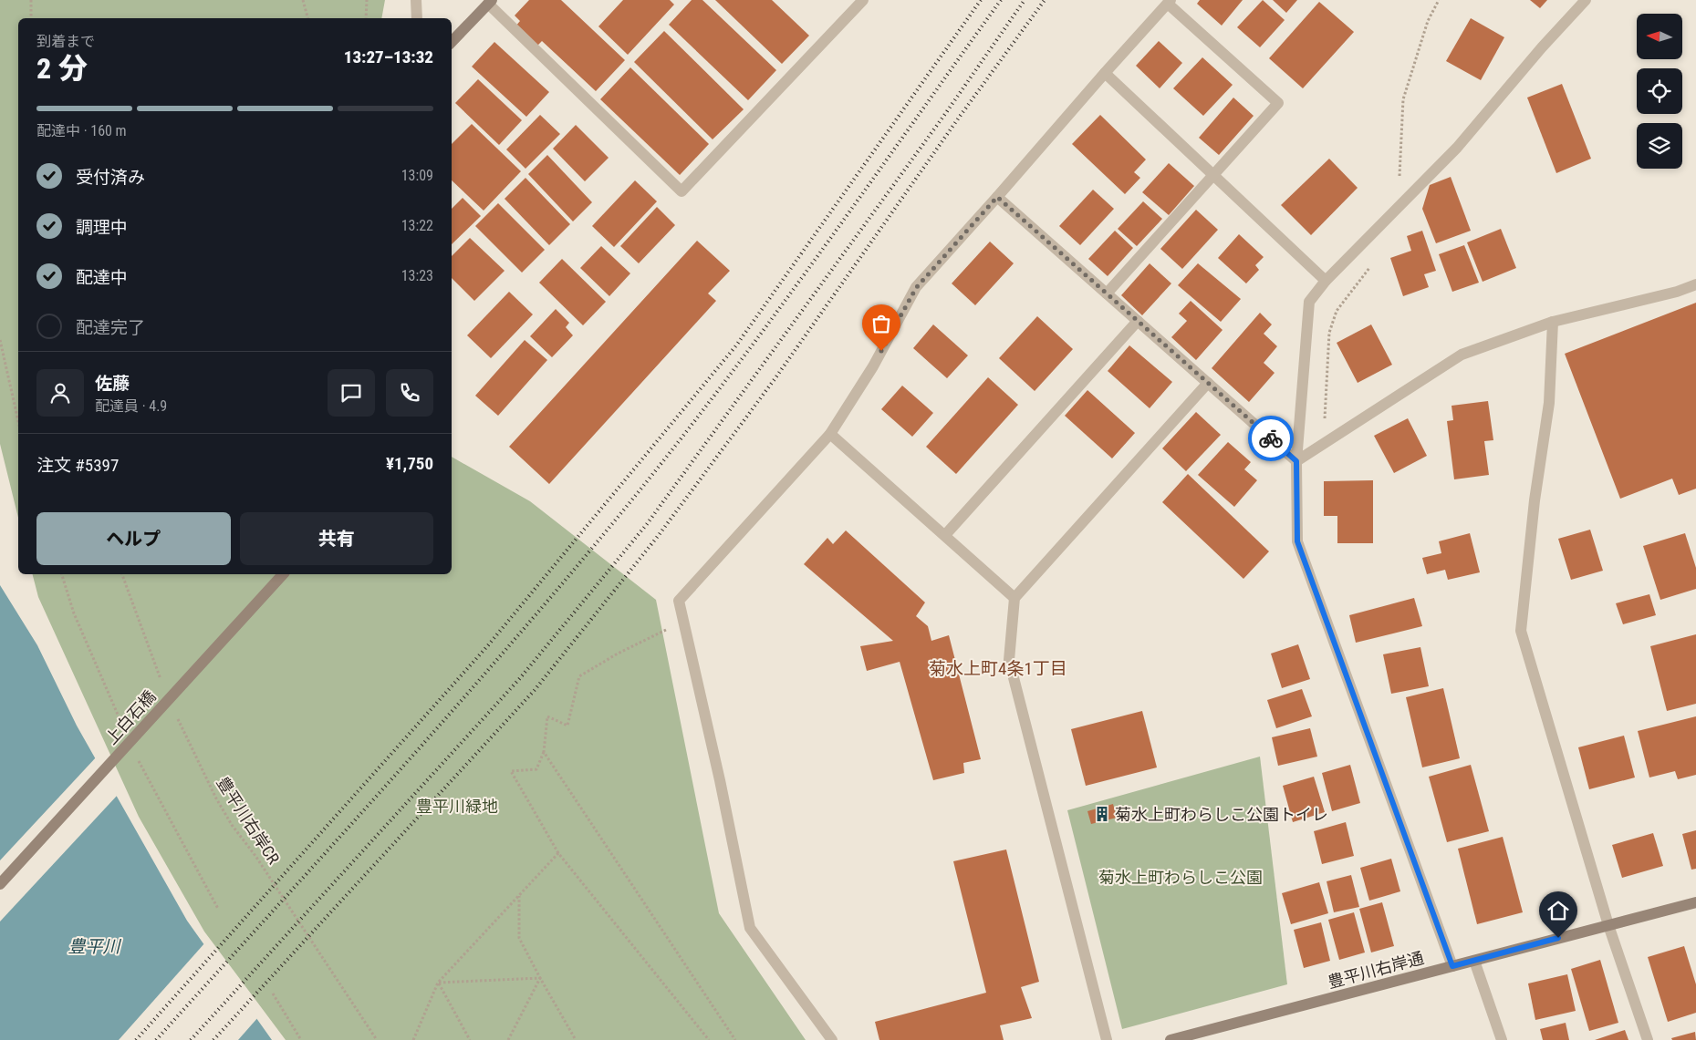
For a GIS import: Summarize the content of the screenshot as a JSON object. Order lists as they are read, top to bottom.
{
  "streets": {
    "street": ["上白石橋", "豊平川右岸通"],
    "path": ["豊平川右岸CR"]
  },
  "districts": ["菊水上町4条1丁目"],
  "water": ["豊平川"],
  "parks": ["豊平川緑地", "菊水上町わらしこ公園"],
  "places": {
    "building": ["菊水上町わらしこ公園トイレ"]
  },
  "north": "left",
  "page": {
    "heading": ["2 分", "到着まで", "13:27–13:32"],
    "panel": [
      "佐藤",
      "配達員 · 4.9",
      "注文 #5397",
      "¥1,750"
    ],
    "bar": "配達中 · 160 m",
    "list": [
      ["受付済み", "13:09"],
      ["調理中", "13:22"],
      ["配達中", "13:23"],
      "配達完了"
    ],
    "buttons": ["ヘルプ", "共有"]
  }
}
